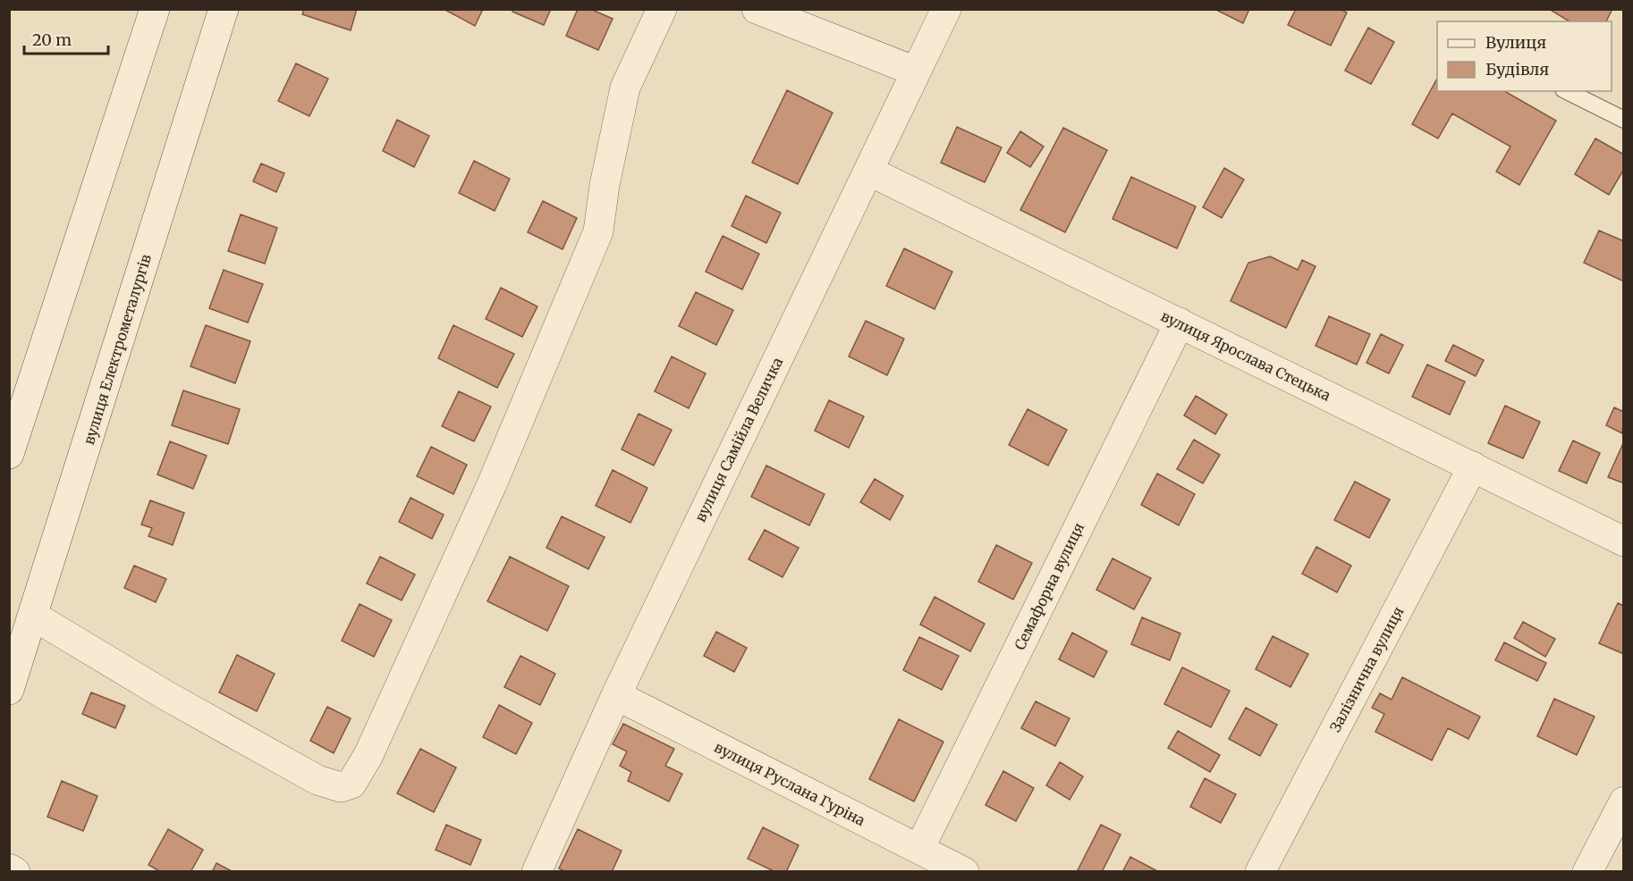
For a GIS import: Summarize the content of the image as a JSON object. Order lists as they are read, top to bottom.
{
  "streets": {
    "street": [
      "вулиця Електрометалургів",
      "вулиця Ярослава Стецька",
      "вулиця Самійла Величка",
      "Семафорна вулиця",
      "Залізнична вулиця",
      "вулиця Руслана Гуріна"
    ]
  },
  "crossings": [
    ["вулиця Ярослава Стецька", "вулиця Самійла Величка"],
    ["вулиця Ярослава Стецька", "Семафорна вулиця"],
    ["вулиця Ярослава Стецька", "Залізнична вулиця"],
    ["вулиця Самійла Величка", "вулиця Руслана Гуріна"],
    ["Семафорна вулиця", "вулиця Руслана Гуріна"]
  ],
  "legend": ["Вулиця", "Будівля"],
  "scale_bar": "20 m"
}
